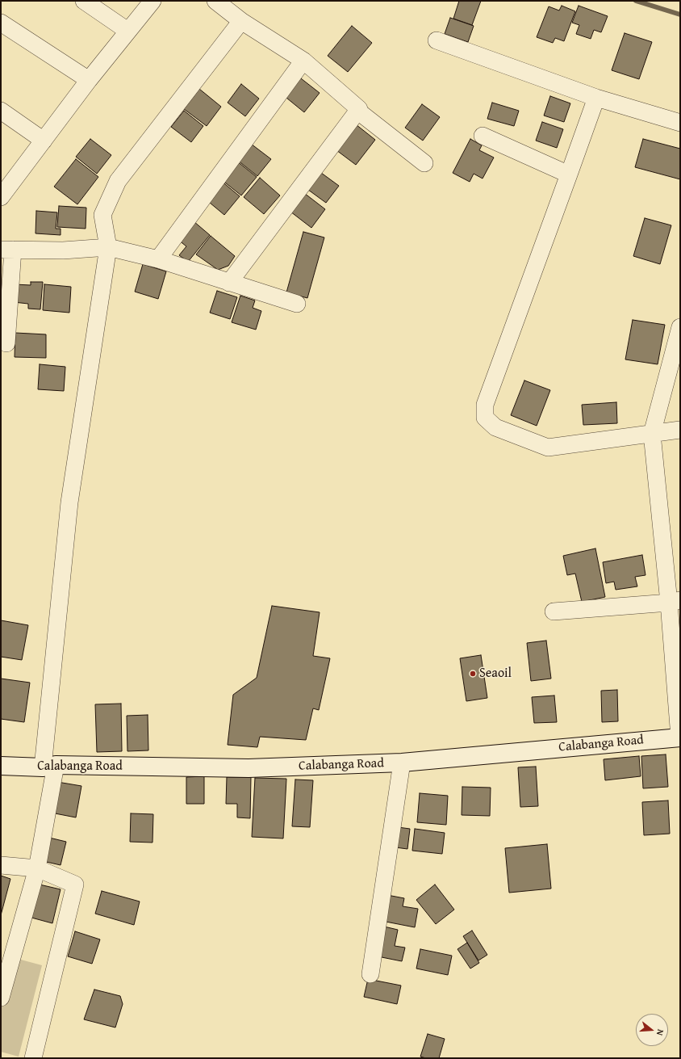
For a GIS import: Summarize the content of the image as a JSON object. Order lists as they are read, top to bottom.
{
  "streets": {
    "main road": ["Calabanga Road"]
  },
  "places": ["Seaoil"],
  "north": "right"
}
